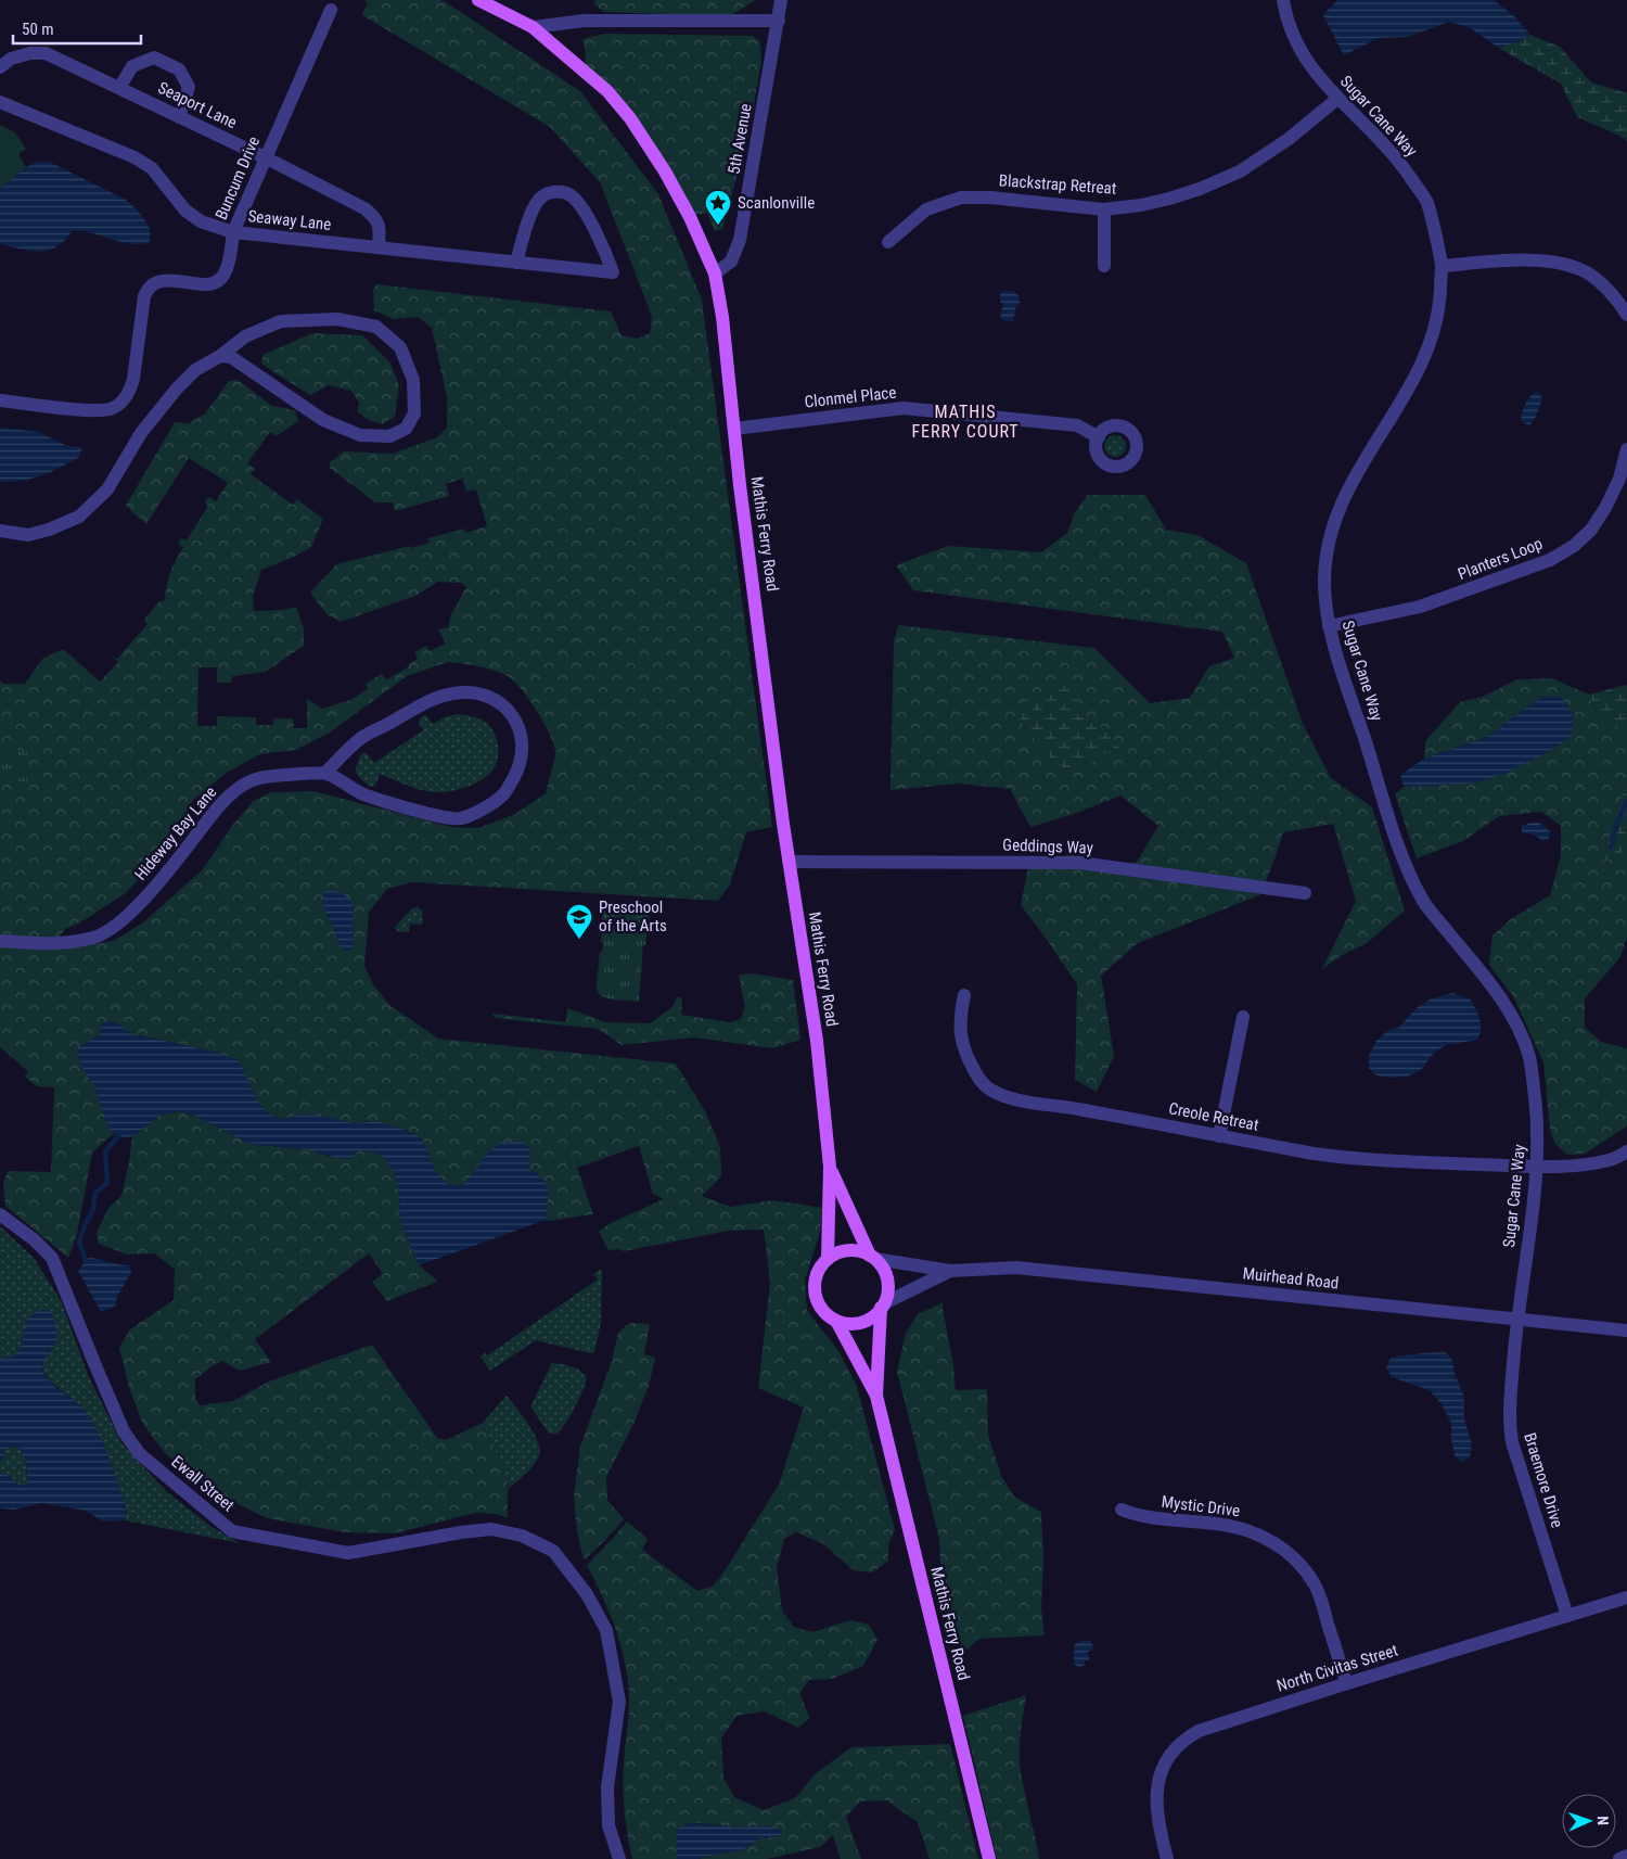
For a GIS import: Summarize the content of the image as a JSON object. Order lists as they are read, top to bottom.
{
  "streets": {
    "main road": ["Mathis Ferry Road"],
    "street": [
      "Seaport Lane",
      "Sugar Cane Way",
      "5th Avenue",
      "Buncum Drive",
      "Blackstrap Retreat",
      "Seaway Lane",
      "Clonmel Place",
      "Planters Loop",
      "Hideway Bay Lane",
      "Geddings Way",
      "Creole Retreat",
      "Muirhead Road",
      "Braemore Drive",
      "Ewall Street",
      "Mystic Drive",
      "North Civitas Street"
    ]
  },
  "crossings": [
    ["Seaport Lane", "Buncum Drive"],
    ["Seaport Lane", "Seaway Lane"],
    ["Sugar Cane Way", "Blackstrap Retreat"],
    ["Sugar Cane Way", "Planters Loop"],
    ["Sugar Cane Way", "Creole Retreat"],
    ["Sugar Cane Way", "Muirhead Road"],
    ["Sugar Cane Way", "Braemore Drive"],
    ["5th Avenue", "Mathis Ferry Road"],
    ["Buncum Drive", "Seaway Lane"],
    ["Clonmel Place", "Mathis Ferry Road"],
    ["Mathis Ferry Road", "Geddings Way"],
    ["Mathis Ferry Road", "Muirhead Road"],
    ["Muirhead Road", "Braemore Drive"],
    ["Braemore Drive", "North Civitas Street"],
    ["Mystic Drive", "North Civitas Street"]
  ],
  "districts": ["MATHIS FERRY COURT"],
  "places": {
    "place": ["Scanlonville"],
    "school or university": ["Preschool of the Arts"]
  },
  "scale_bar": "50 m",
  "north": "right"
}
